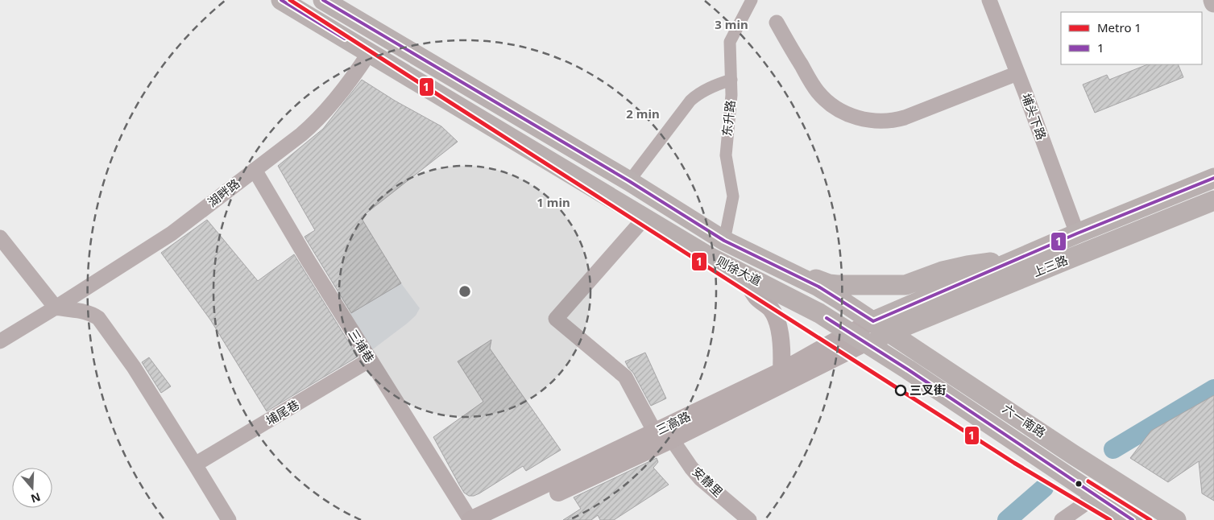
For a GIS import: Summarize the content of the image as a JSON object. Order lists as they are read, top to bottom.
{
  "streets": {
    "main road": [
      "上三路",
      "则徐大道",
      "六一南路",
      "三高路"
    ],
    "street": [
      "埔头下路",
      "东升路",
      "湖畔路",
      "三埔巷",
      "埔尾巷",
      "安静里"
    ]
  },
  "crossings": [
    ["埔头下路", "上三路"],
    ["东升路", "则徐大道"],
    ["湖畔路", "则徐大道"],
    ["湖畔路", "三埔巷"],
    ["上三路", "则徐大道"],
    ["上三路", "六一南路"],
    ["则徐大道", "六一南路"],
    ["则徐大道", "三高路"],
    ["三埔巷", "埔尾巷"],
    ["三埔巷", "三高路"],
    ["三高路", "安静里"]
  ],
  "places": ["三叉街"],
  "lines": ["metro line 1", "transit line 1"],
  "legend": ["Metro 1", "1"],
  "north": "bottom",
  "rings": ["3 min", "2 min", "1 min"]
}
